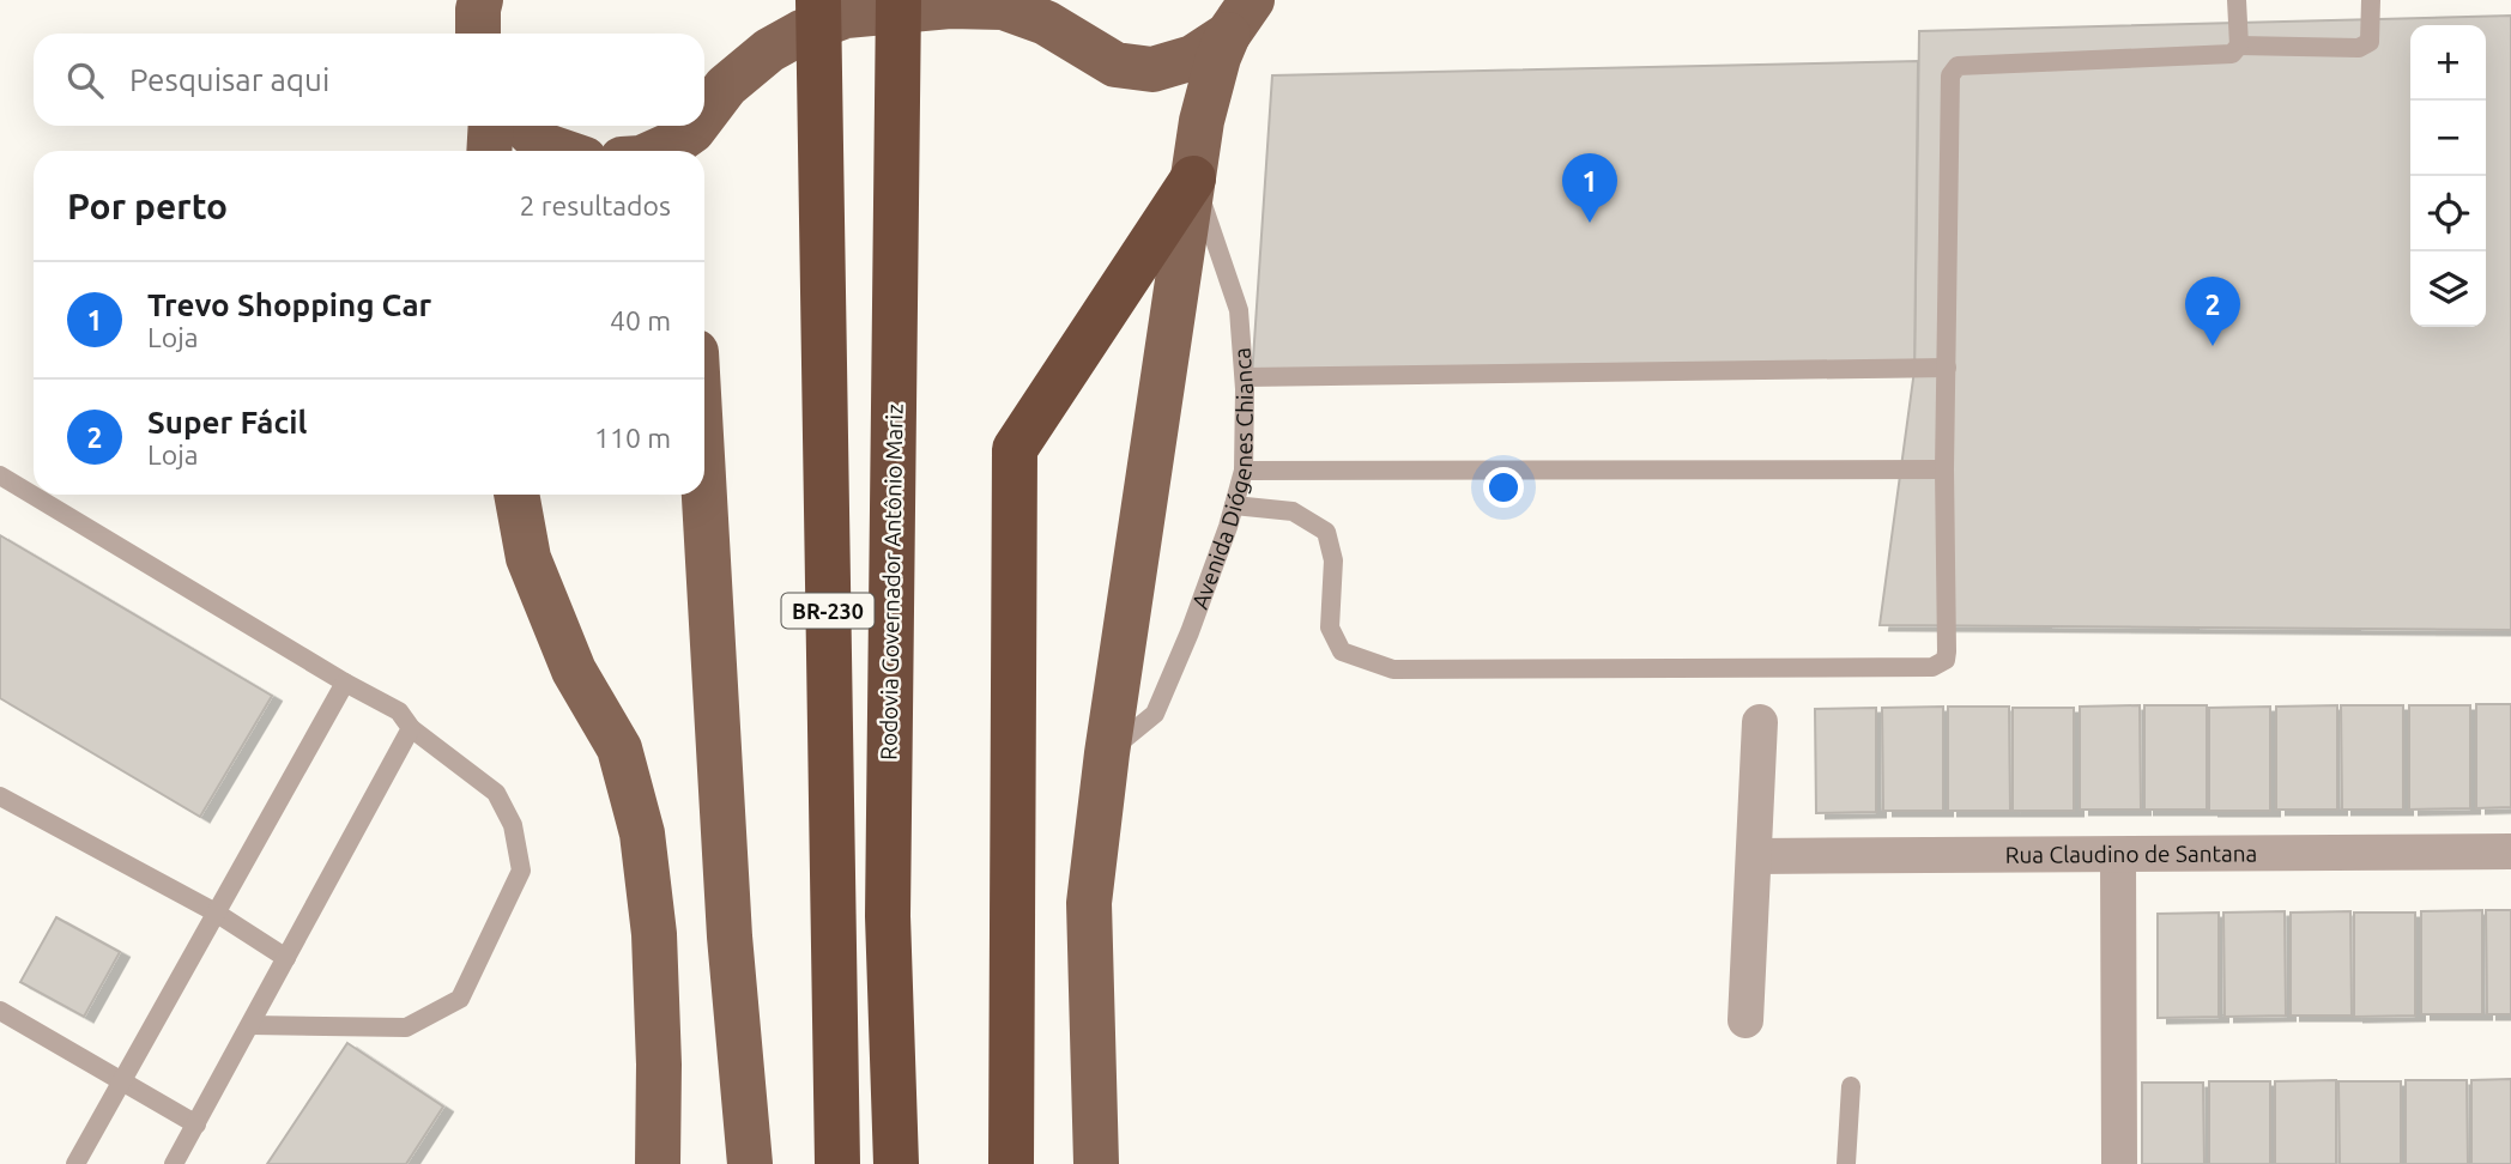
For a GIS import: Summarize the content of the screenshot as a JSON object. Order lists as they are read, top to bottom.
{
  "streets": {
    "highway": ["Rodovia Governador Antônio Mariz", "BR-230"],
    "main road": ["Avenida Diógenes Chianca"],
    "street": ["Rua Claudino de Santana"]
  },
  "page": {
    "map_buttons": ["+", "−"],
    "search": "Pesquisar aqui",
    "heading": ["Por perto", "2 resultados"],
    "pins": ["1", "2"],
    "list": [
      {
        "mark": "1",
        "name": "Trevo Shopping Car",
        "note": "Loja",
        "value": "40 m"
      },
      {
        "mark": "2",
        "name": "Super Fácil",
        "note": "Loja",
        "value": "110 m"
      }
    ]
  }
}
